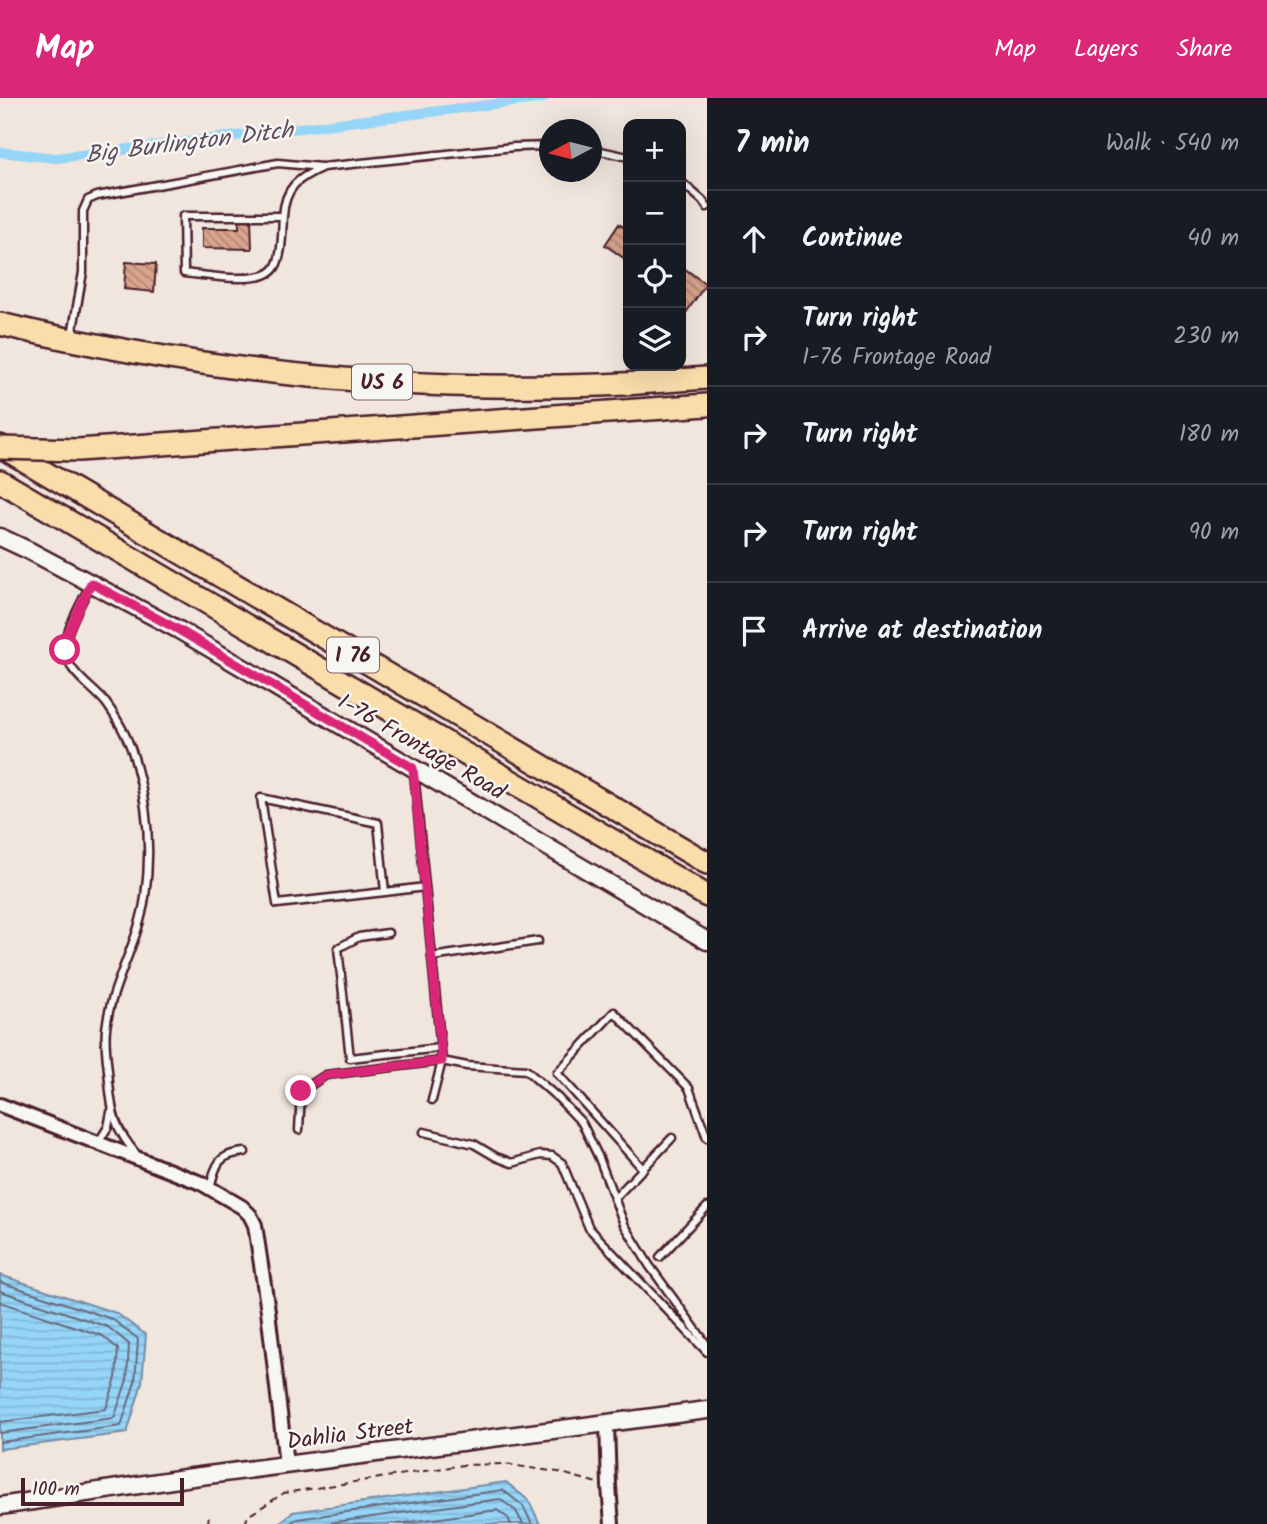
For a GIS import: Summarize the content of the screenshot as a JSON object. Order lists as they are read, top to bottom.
{
  "streets": {
    "highway": ["US 6", "I 76"],
    "street": ["I-76 Frontage Road", "Dahlia Street"]
  },
  "crossings": [
    ["US 6", "I 76"]
  ],
  "water": ["Big Burlington Ditch"],
  "scale_bar": "100 m",
  "north": "left",
  "page": {
    "header": "Map",
    "nav": ["Map", "Layers", "Share"],
    "heading": ["7 min", "Walk · 540 m"],
    "map_buttons": ["+", "−"],
    "list": [
      ["Continue", "40 m"],
      ["Turn right", "I-76 Frontage Road", "230 m"],
      ["Turn right", "180 m"],
      ["Turn right", "90 m"],
      "Arrive at destination"
    ],
    "scale": "100 m"
  }
}
